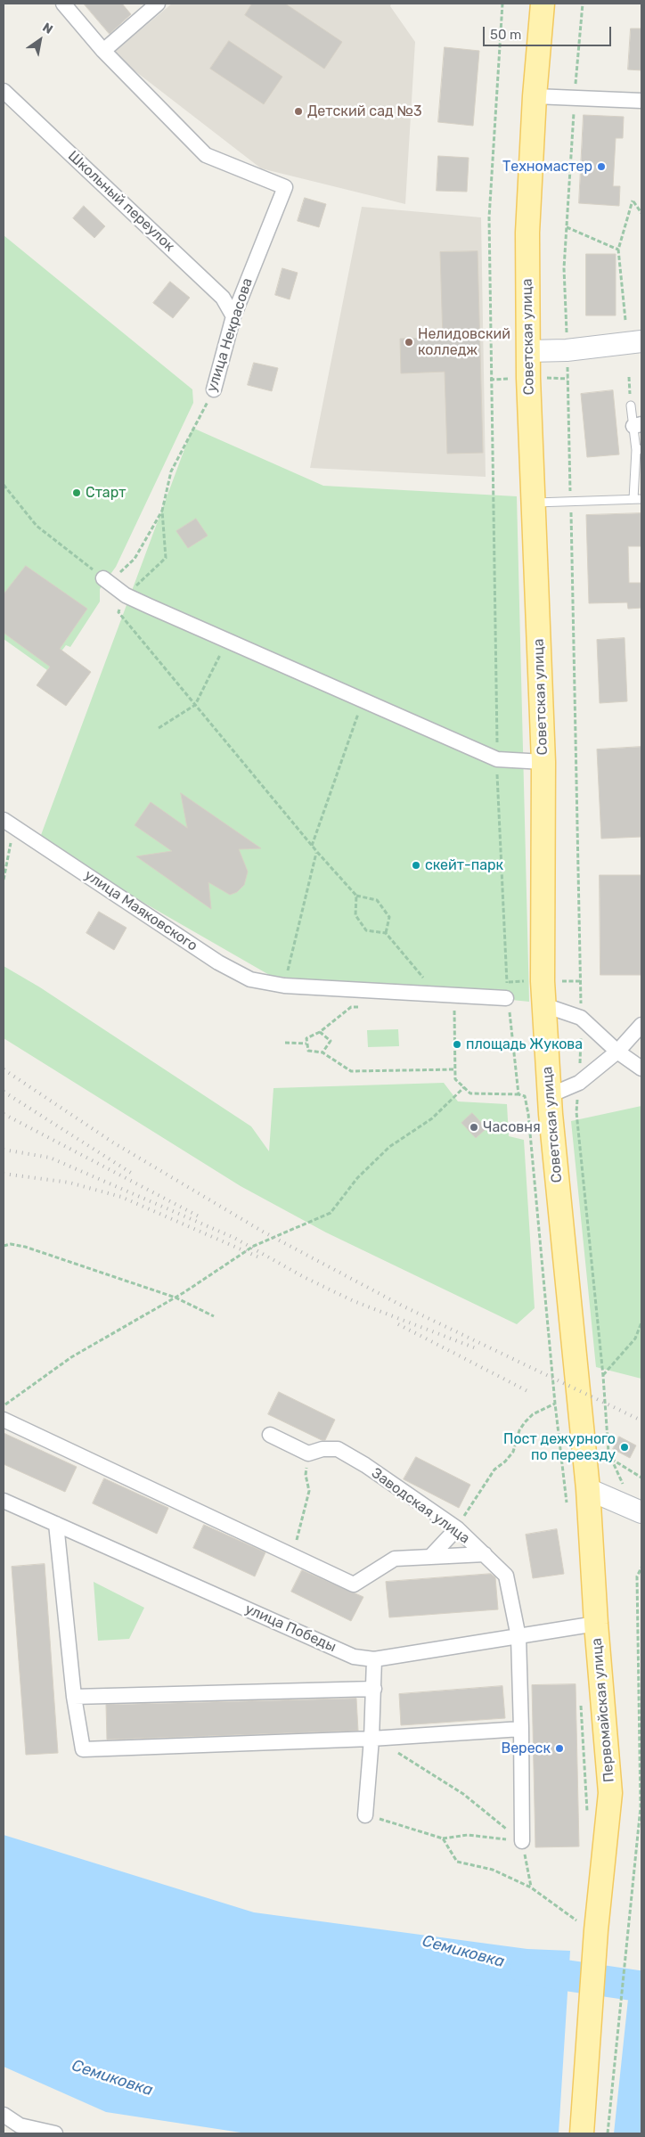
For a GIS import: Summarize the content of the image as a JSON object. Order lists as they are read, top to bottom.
{
  "streets": {
    "main road": ["Советская улица", "Первомайская улица"],
    "street": [
      "Школьный переулок",
      "улица Некрасова",
      "улица Маяковского",
      "Заводская улица",
      "улица Победы"
    ]
  },
  "crossings": [
    ["Школьный переулок", "улица Некрасова"],
    ["Советская улица", "Первомайская улица"],
    ["Заводская улица", "улица Победы"],
    ["улица Победы", "Первомайская улица"]
  ],
  "water": ["Семиковка"],
  "places": [
    "Детский сад №3",
    "Техномастер",
    "Нелидовский колледж",
    "Старт",
    "скейт-парк",
    "площадь Жукова",
    "Часовня",
    "Пост дежурного по переезду",
    "Вереск"
  ],
  "scale_bar": "50 m",
  "north": "top right"
}
